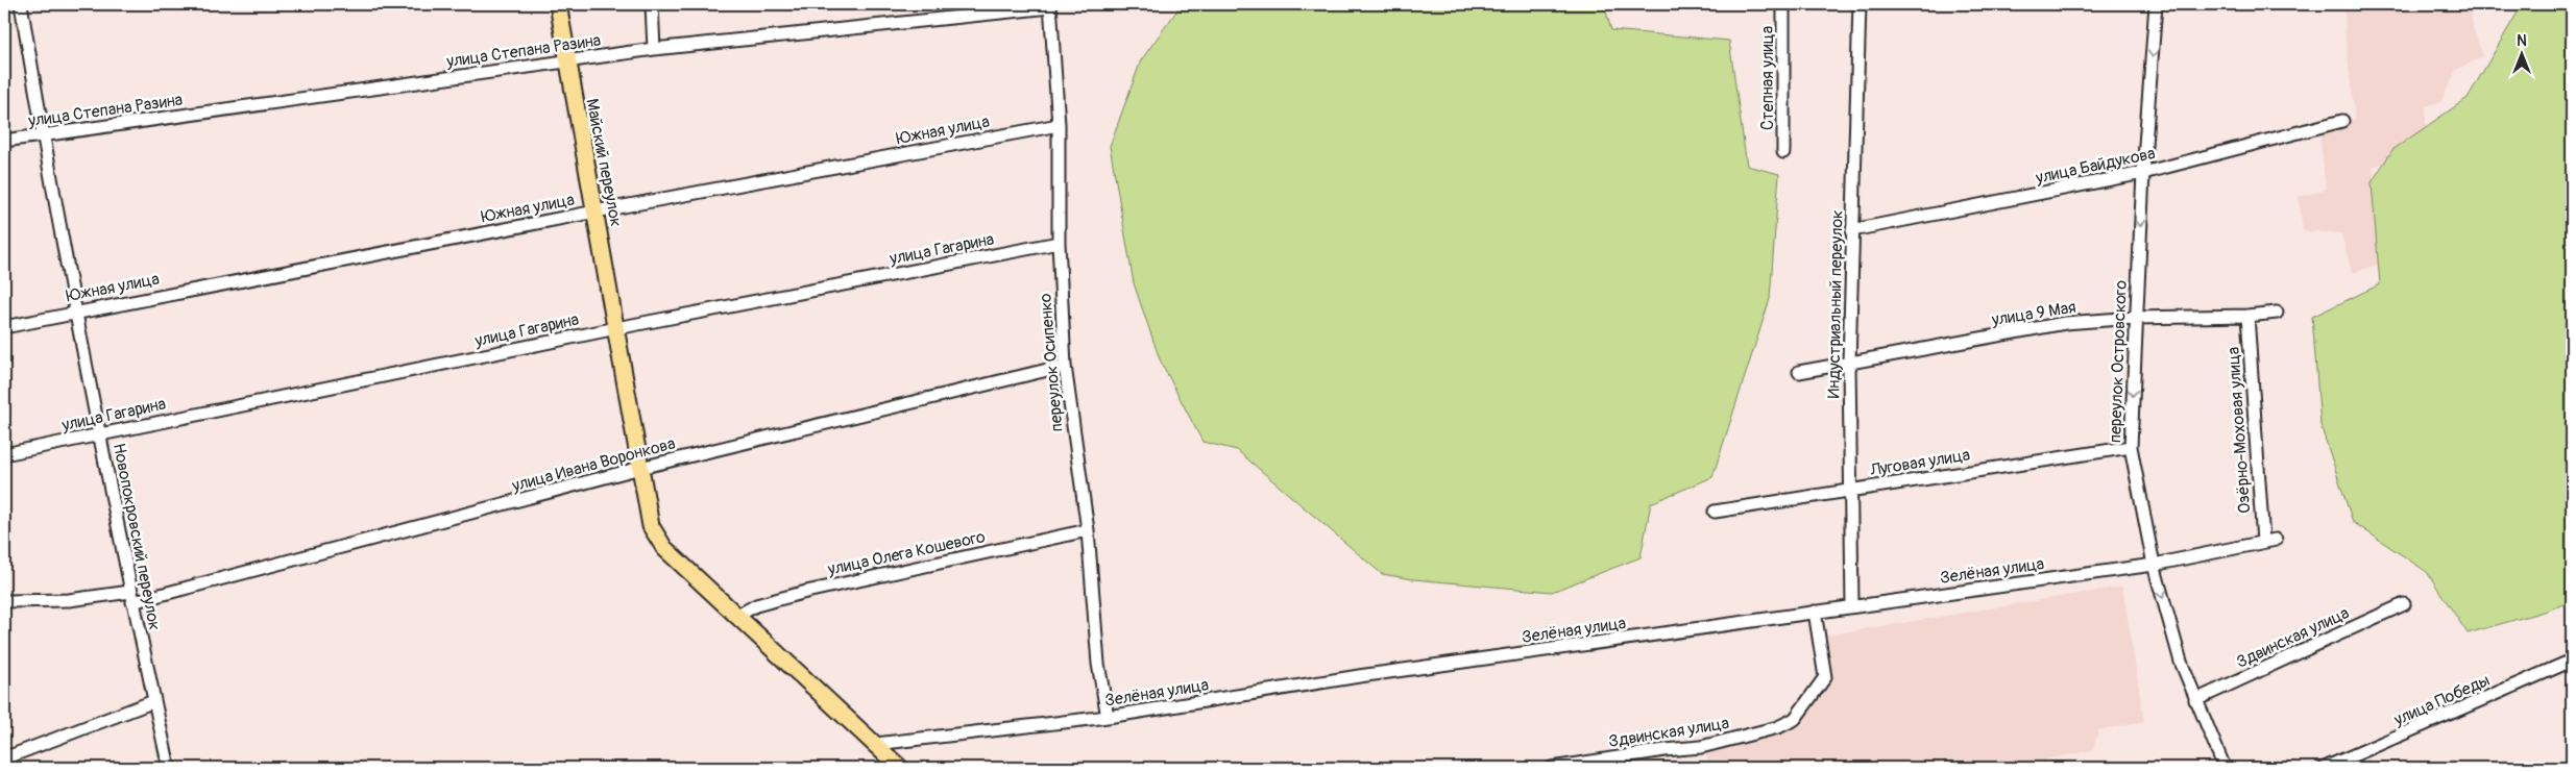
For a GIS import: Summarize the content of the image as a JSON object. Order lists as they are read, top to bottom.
{
  "streets": {
    "main road": ["Майский переулок"],
    "street": [
      "улица Степана Разина",
      "Степная улица",
      "Южная улица",
      "улица Байдукова",
      "улица Гагарина",
      "Индустриальный переулок",
      "улица 9 Мая",
      "переулок Островского",
      "переулок Осипенко",
      "Озёрно-Моховая улица",
      "Луговая улица",
      "улица Ивана Воронкова",
      "Новопокровский переулок",
      "улица Олега Кошевого",
      "Зелёная улица",
      "Здвинская улица",
      "улица Победы"
    ]
  },
  "crossings": [
    ["улица Степана Разина", "Майский переулок"],
    ["улица Степана Разина", "переулок Осипенко"],
    ["улица Степана Разина", "Новопокровский переулок"],
    ["Южная улица", "Майский переулок"],
    ["Южная улица", "переулок Осипенко"],
    ["Южная улица", "Новопокровский переулок"],
    ["Майский переулок", "улица Гагарина"],
    ["Майский переулок", "улица Ивана Воронкова"],
    ["Майский переулок", "улица Олега Кошевого"],
    ["Майский переулок", "Зелёная улица"],
    ["улица Байдукова", "Индустриальный переулок"],
    ["улица Байдукова", "переулок Островского"],
    ["улица Гагарина", "переулок Осипенко"],
    ["улица Гагарина", "Новопокровский переулок"],
    ["Индустриальный переулок", "улица 9 Мая"],
    ["Индустриальный переулок", "Луговая улица"],
    ["Индустриальный переулок", "Зелёная улица"],
    ["улица 9 Мая", "переулок Островского"],
    ["улица 9 Мая", "Озёрно-Моховая улица"],
    ["переулок Островского", "Луговая улица"],
    ["переулок Островского", "Зелёная улица"],
    ["переулок Островского", "Здвинская улица"],
    ["переулок Осипенко", "улица Ивана Воронкова"],
    ["переулок Осипенко", "улица Олега Кошевого"],
    ["переулок Осипенко", "Зелёная улица"],
    ["Озёрно-Моховая улица", "Зелёная улица"],
    ["улица Ивана Воронкова", "Новопокровский переулок"],
    ["Зелёная улица", "Здвинская улица"]
  ],
  "one_way": ["переулок Островского"],
  "north": "top"
}
